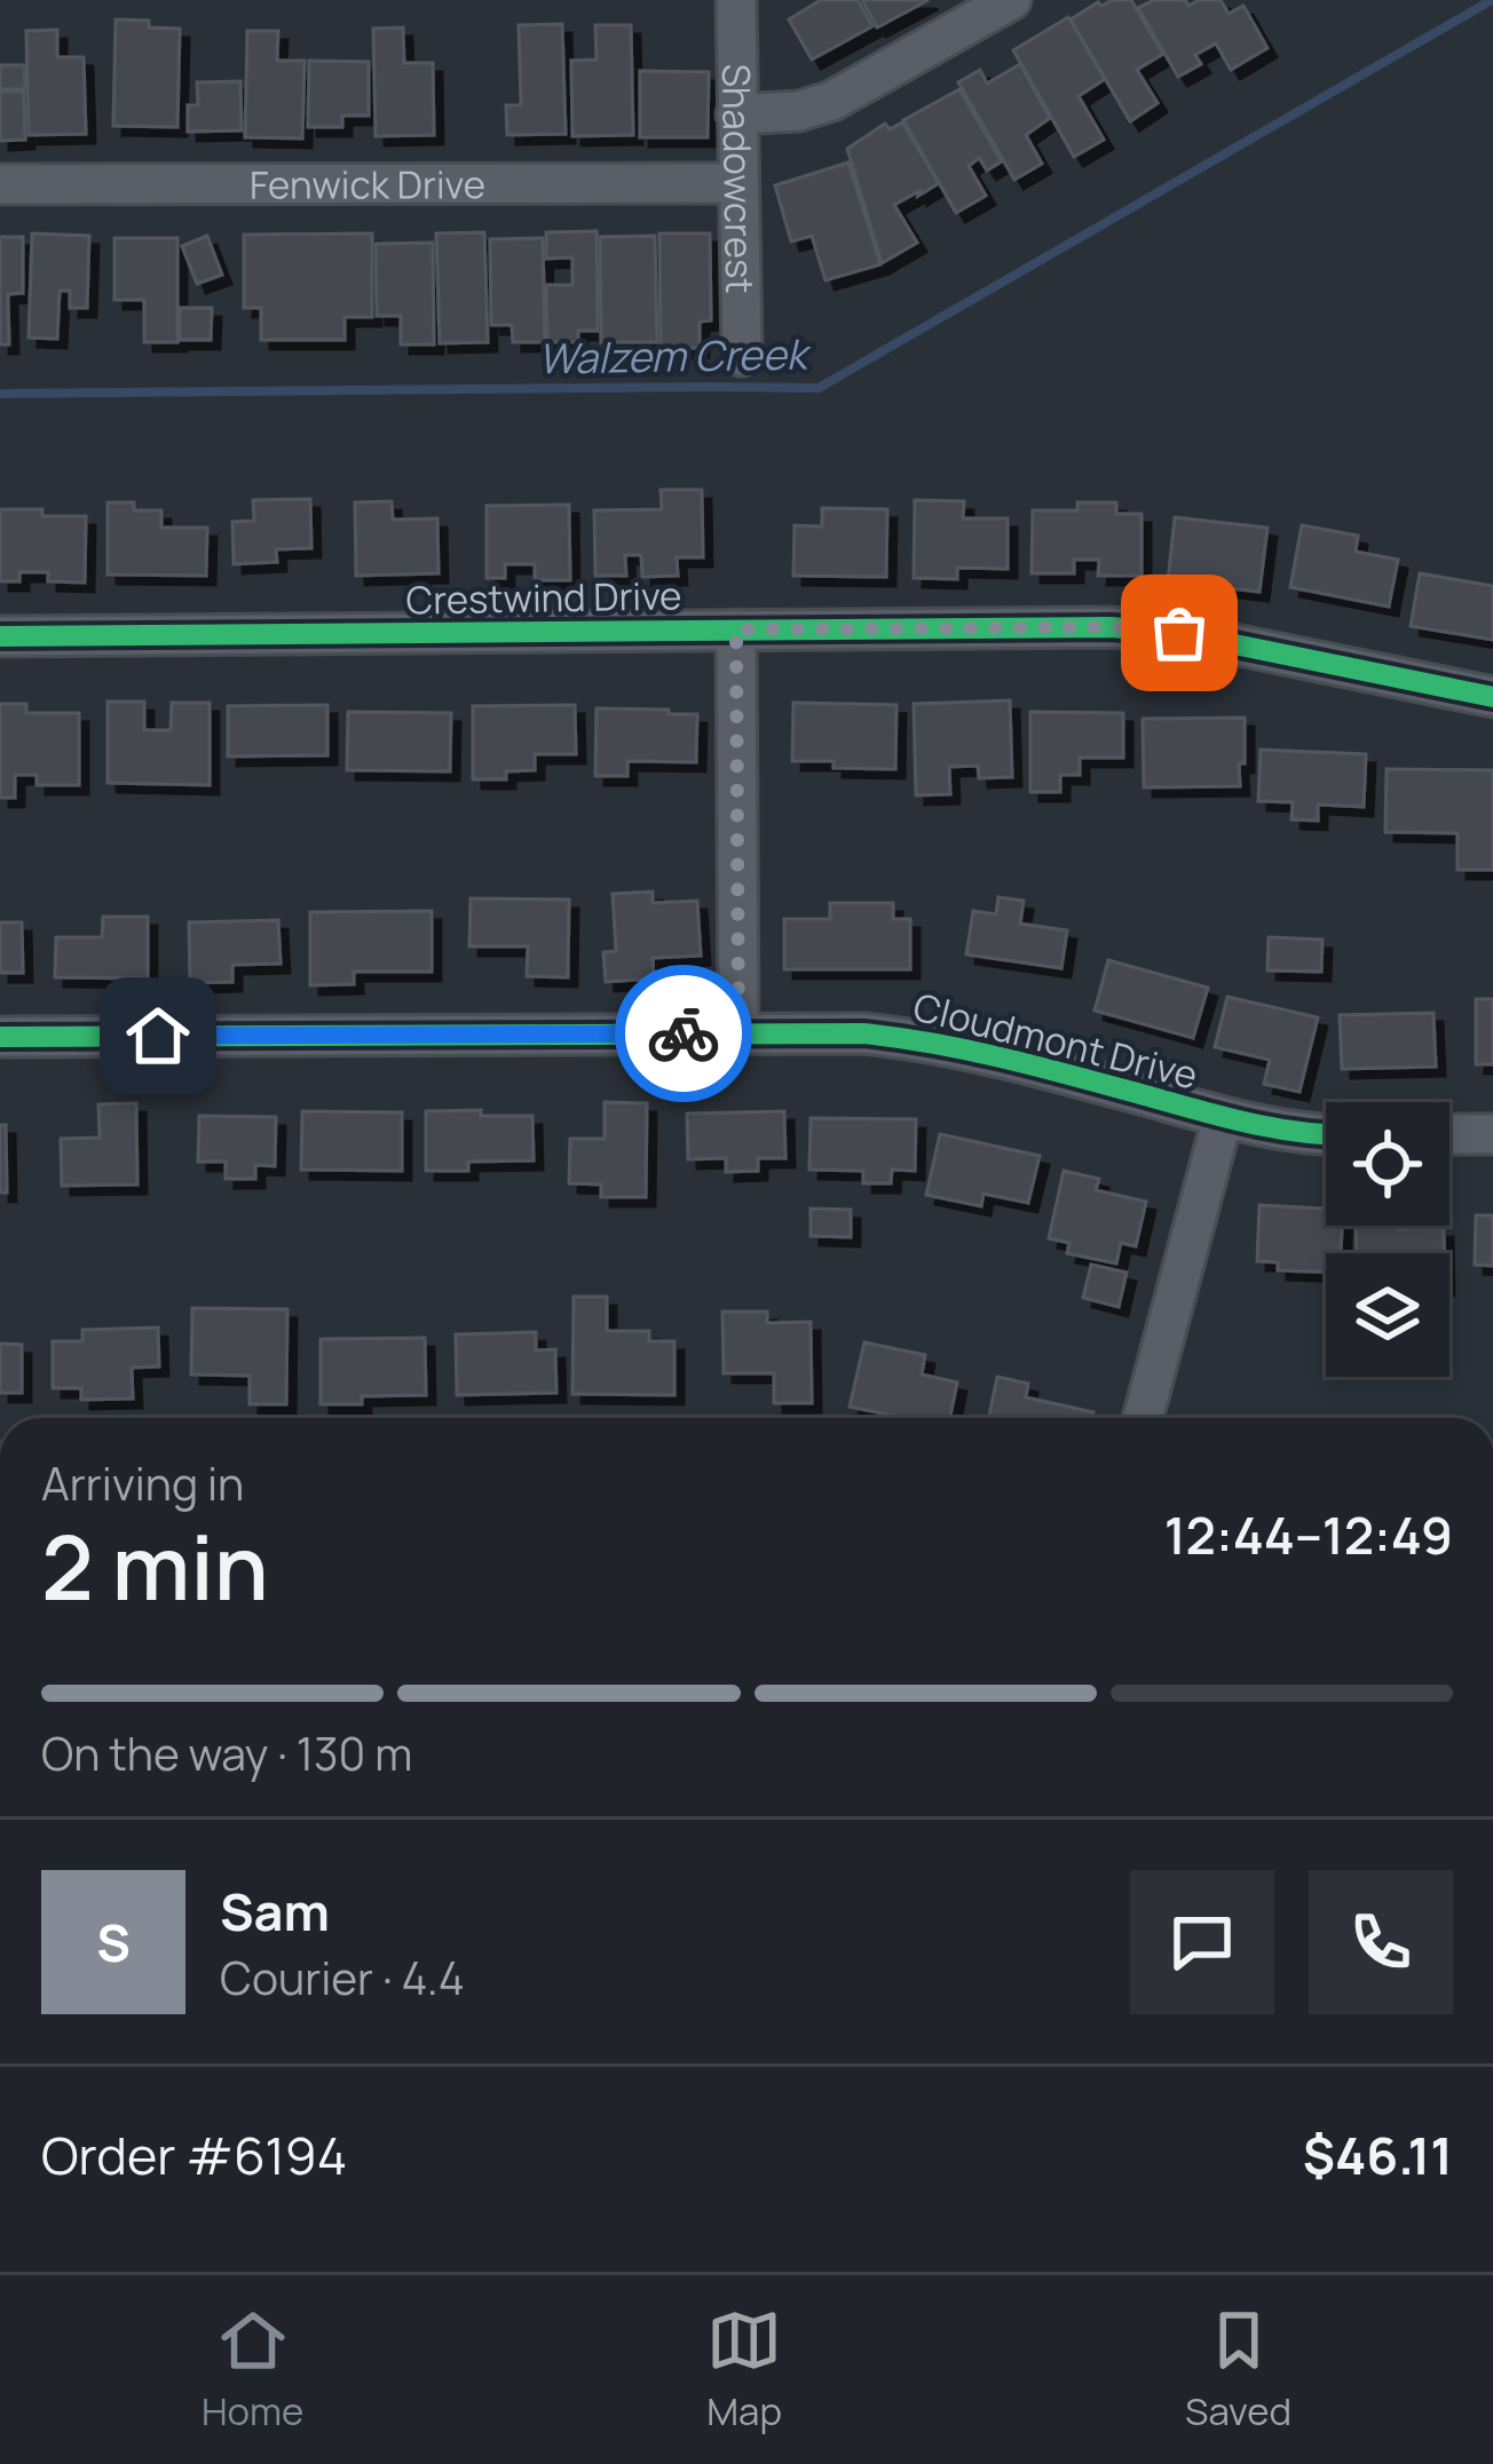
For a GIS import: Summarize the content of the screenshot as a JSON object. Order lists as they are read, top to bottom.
{
  "streets": {
    "street": [
      "Shadowcrest",
      "Fenwick Drive",
      "Crestwind Drive",
      "Cloudmont Drive"
    ]
  },
  "crossings": [
    ["Shadowcrest", "Fenwick Drive"]
  ],
  "water": ["Walzem Creek"],
  "page": {
    "heading": ["2 min", "Arriving in", "12:44–12:49"],
    "panel": [
      "Sam",
      "Courier · 4.4",
      "Order #6194",
      "$46.11"
    ],
    "bar": "On the way · 130 m",
    "round": "S",
    "tabs": ["Home", "Map", "Saved"]
  }
}
